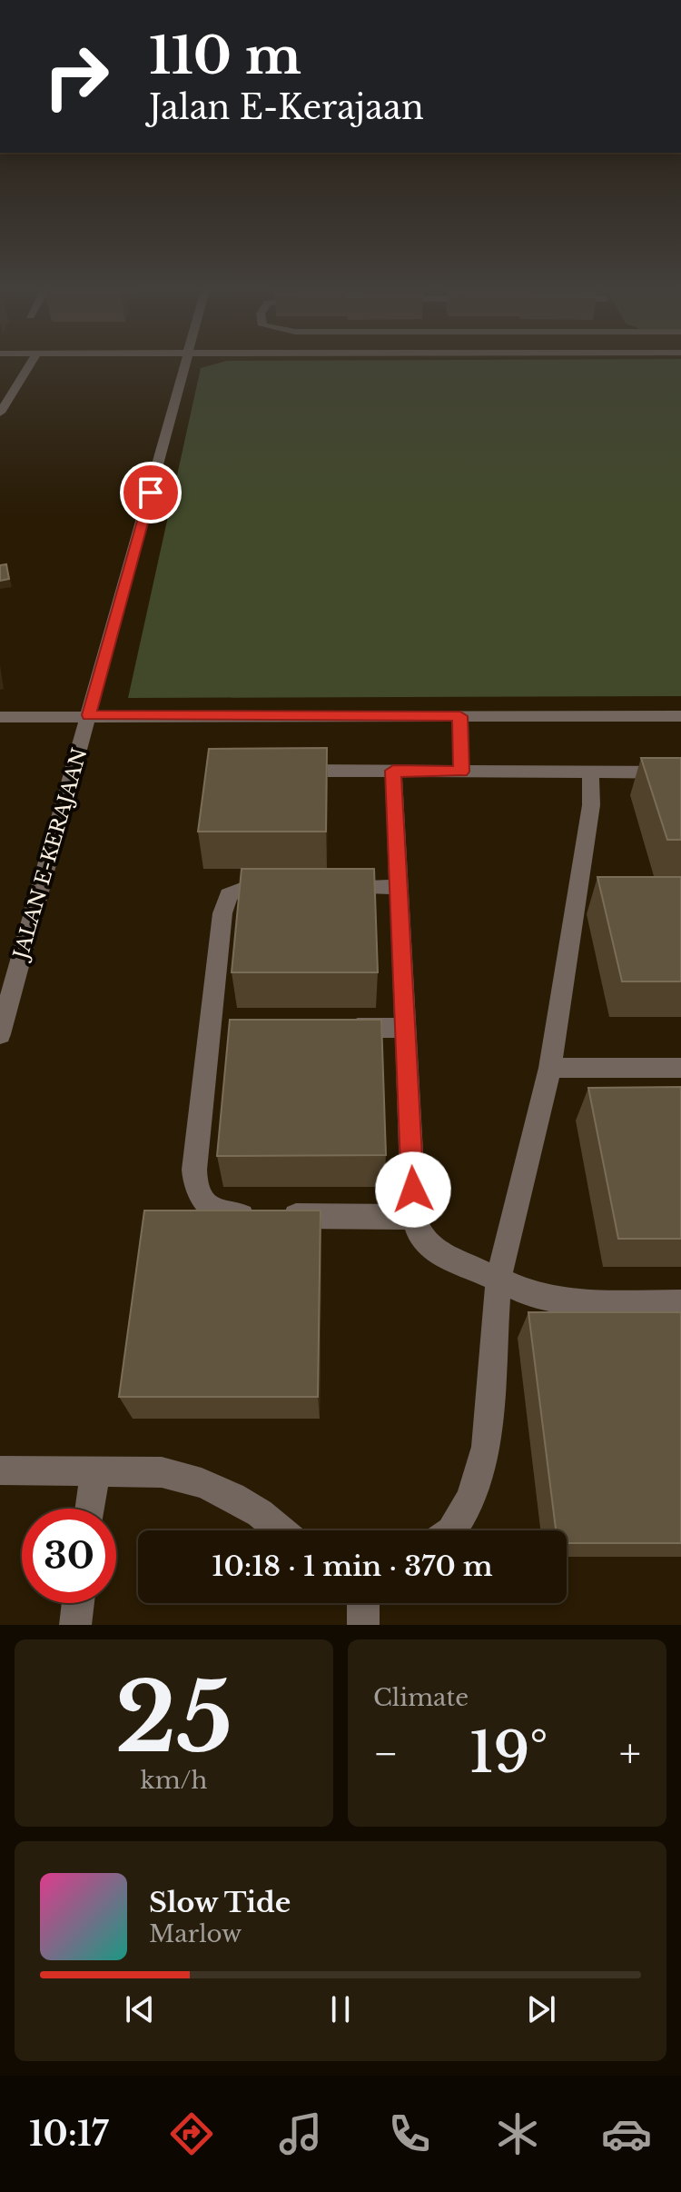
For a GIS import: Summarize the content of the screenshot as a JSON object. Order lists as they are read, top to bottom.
{
  "streets": {
    "street": ["JALAN E-KERAJAAN"]
  },
  "page": {
    "turn": ["110 m", "Jalan E-Kerajaan"],
    "limit": "30",
    "trip": "10:18 · 1 min · 370 m",
    "tile": [
      ["25", "km/h"],
      "Climate"
    ],
    "heat": ["−", "19°", "+"],
    "song": ["Slow Tide", "Marlow"],
    "tabs": "10:17"
  }
}
